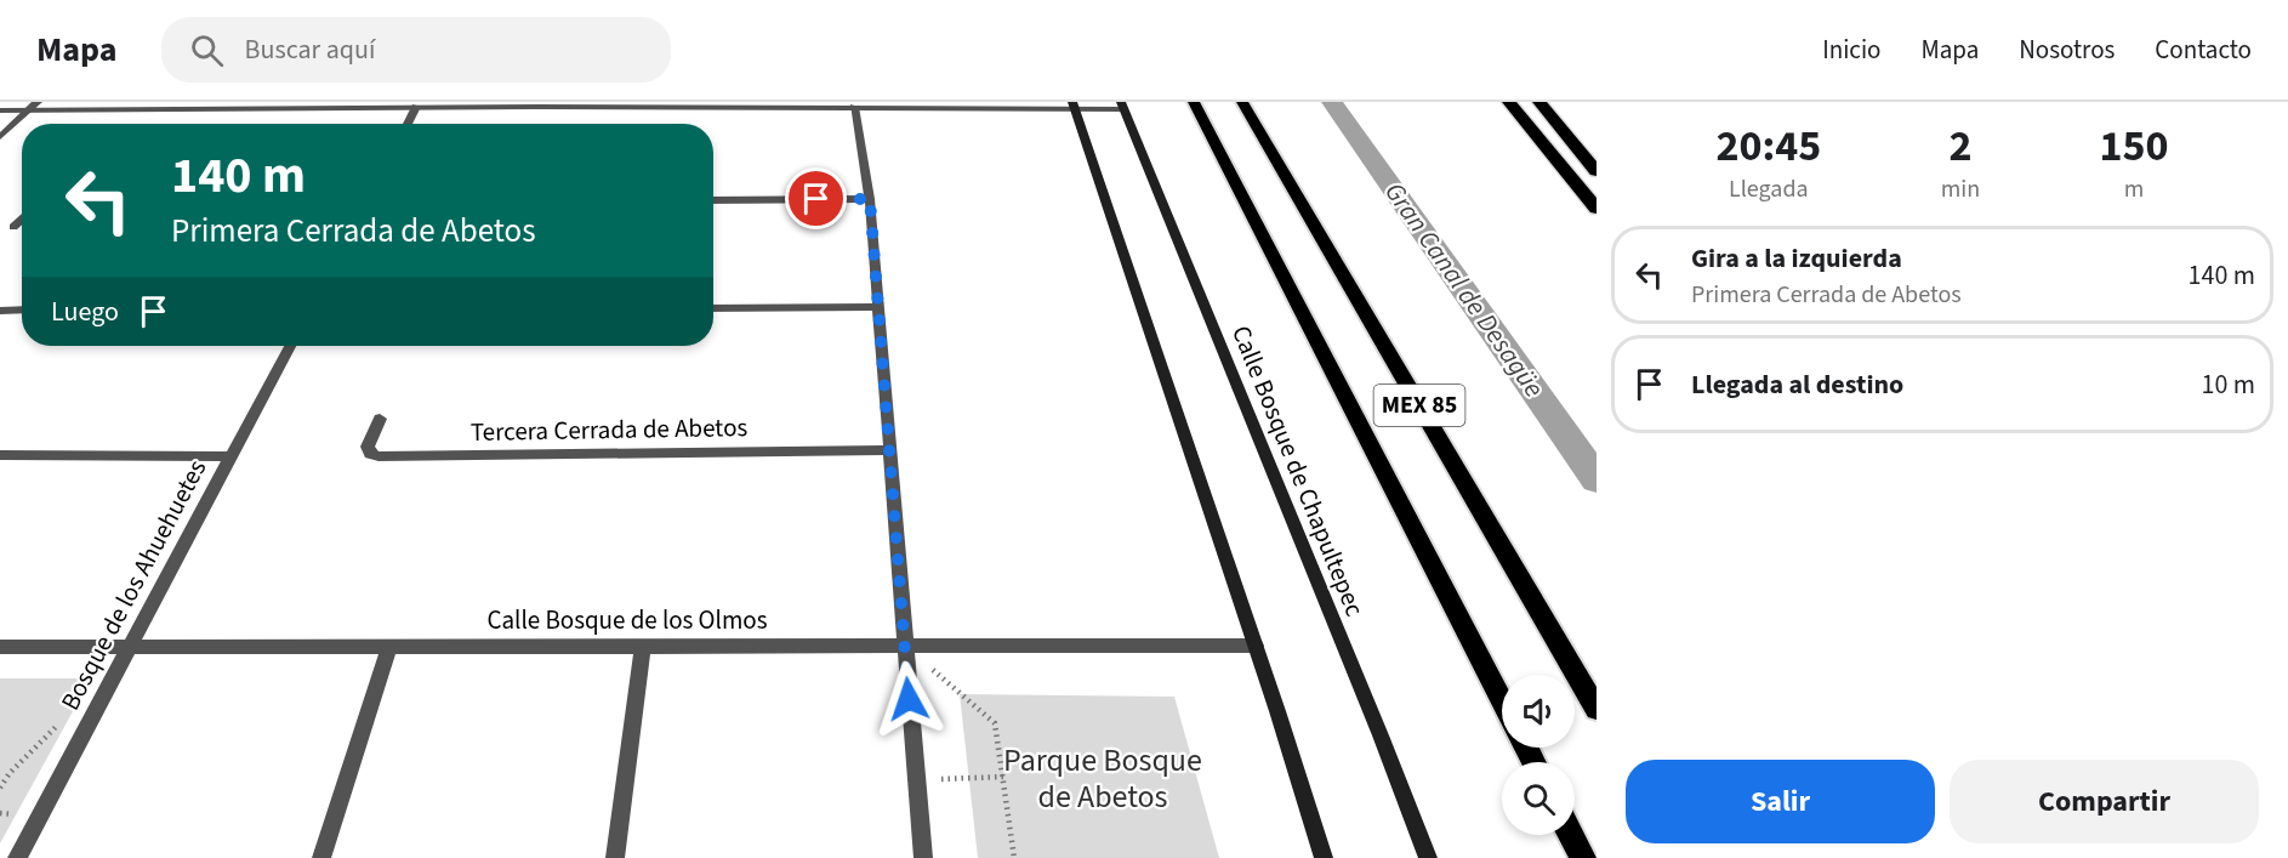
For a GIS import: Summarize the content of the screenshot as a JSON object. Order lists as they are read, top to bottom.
{
  "streets": {
    "highway": ["MEX 85"],
    "main road": ["Calle Bosque de Chapultepec"],
    "street": ["Tercera Cerrada de Abetos", "Bosque de los Ahuehuetes", "Calle Bosque de los Olmos"]
  },
  "crossings": [
    ["Bosque de los Ahuehuetes", "Calle Bosque de los Olmos"]
  ],
  "water": ["Gran Canal de Desagüe"],
  "parks": ["Parque Bosque de Abetos"],
  "page": {
    "header": "Mapa",
    "search": "Buscar aquí",
    "nav": [
      "Inicio",
      "Mapa",
      "Nosotros",
      "Contacto"
    ],
    "eta": [
      "20:45",
      "Llegada",
      "2",
      "min",
      "150",
      "m"
    ],
    "turn": ["140 m", "Primera Cerrada de Abetos"],
    "list": [
      {
        "name": "Gira a la izquierda",
        "note": "Primera Cerrada de Abetos",
        "value": "140 m"
      },
      {
        "name": "Llegada al destino",
        "value": "10 m"
      }
    ],
    "then": "Luego",
    "buttons": ["Salir", "Compartir"]
  }
}
